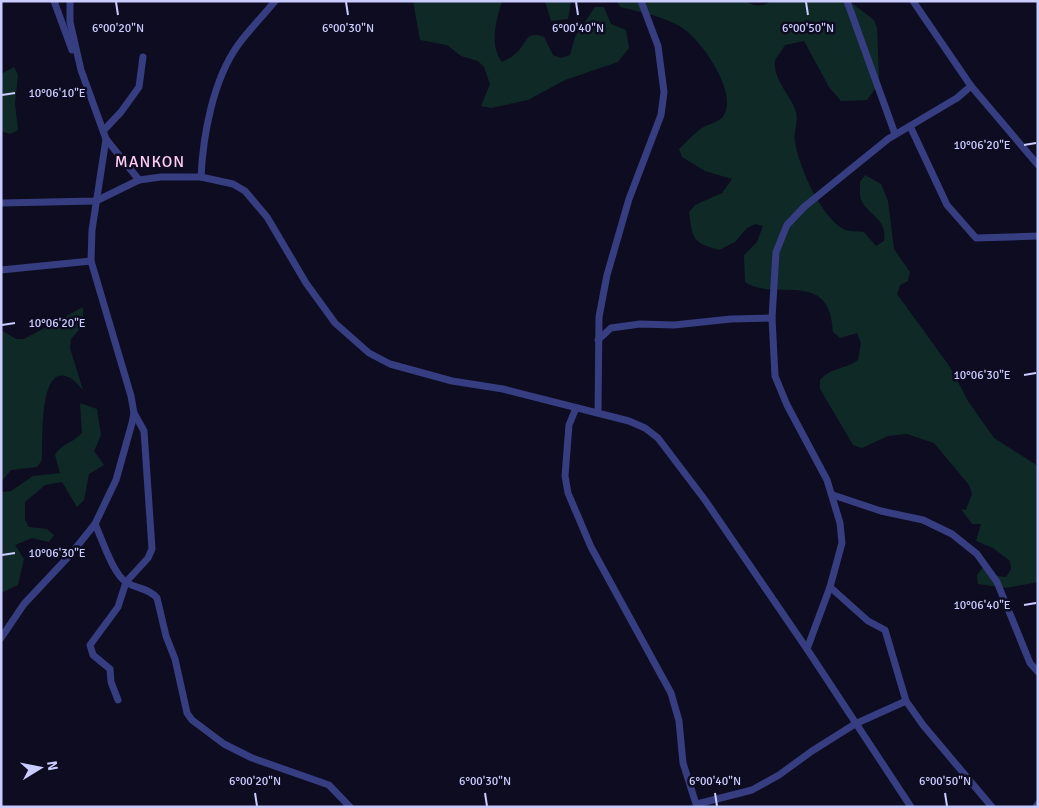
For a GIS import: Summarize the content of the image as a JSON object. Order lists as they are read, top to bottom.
{
  "districts": ["MANKON"],
  "north": "right",
  "coordinates": [
    "6°00'20\"N",
    "6°00'30\"N",
    "6°00'40\"N",
    "6°00'50\"N",
    "10°06'10\"E",
    "10°06'20\"E",
    "10°06'30\"E",
    "10°06'40\"E"
  ]
}
